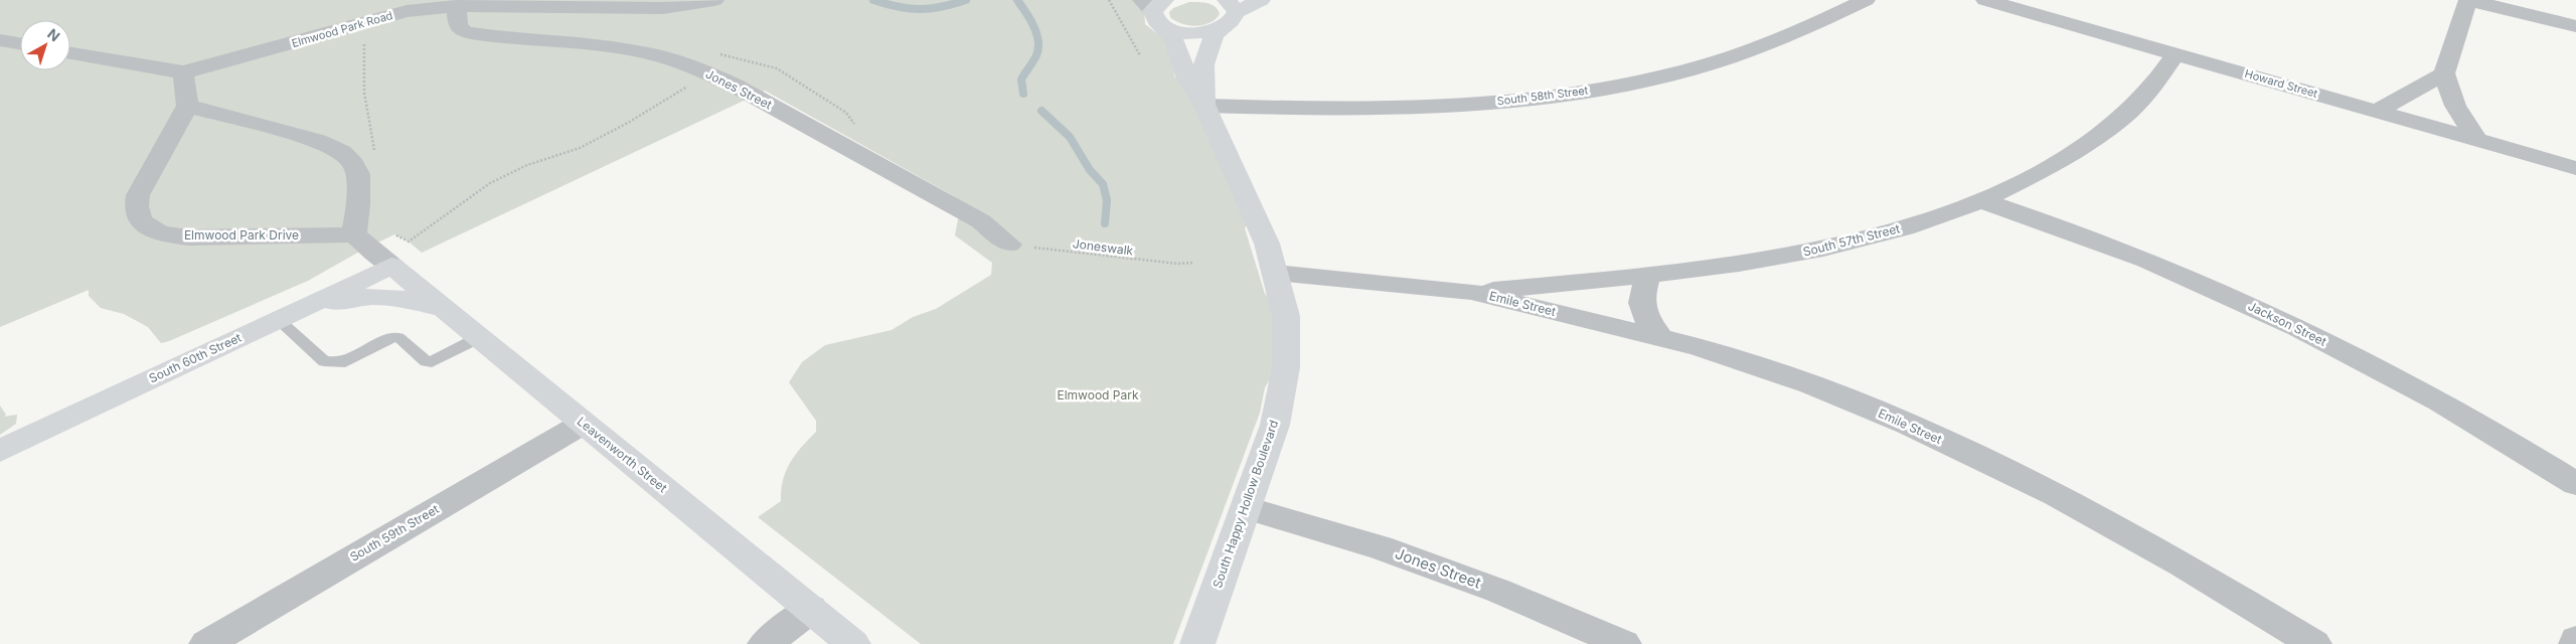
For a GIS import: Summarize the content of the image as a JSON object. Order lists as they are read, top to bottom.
{
  "streets": {
    "street": [
      "Elmwood Park Road",
      "Howard Street",
      "Jones Street",
      "South 58th Street",
      "Elmwood Park Drive",
      "South 57th Street",
      "Emile Street",
      "Jackson Street",
      "South 60th Street",
      "Leavenworth Street",
      "South Happy Hollow Boulevard",
      "South 59th Street"
    ],
    "path": ["Joneswalk"]
  },
  "crossings": [
    ["Elmwood Park Road", "Jones Street"],
    ["Howard Street", "South 57th Street"],
    ["Jones Street", "Joneswalk"],
    ["Jones Street", "South Happy Hollow Boulevard"],
    ["South 58th Street", "South Happy Hollow Boulevard"],
    ["South 57th Street", "Emile Street"],
    ["South 57th Street", "Jackson Street"],
    ["South 60th Street", "Leavenworth Street"],
    ["Leavenworth Street", "South 59th Street"]
  ],
  "parks": ["Elmwood Park"],
  "north": "top right"
}
